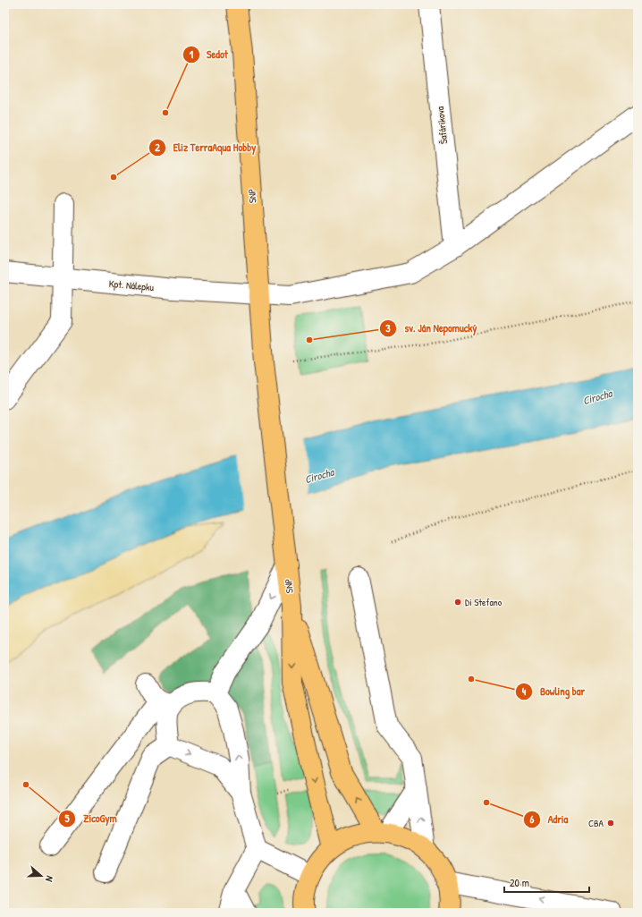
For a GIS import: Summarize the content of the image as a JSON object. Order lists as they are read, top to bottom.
{
  "streets": {
    "main road": ["SNP"],
    "street": ["Šafárikova", "Kpt. Nálepku"]
  },
  "crossings": [
    ["SNP", "Kpt. Nálepku"]
  ],
  "water": ["Cirocha"],
  "places": [
    "Sedot",
    "Eliz TerraAqua Hobby",
    "sv. Ján Nepomucký",
    "Di Stefano",
    "Bowling bar",
    "ZicoGym",
    "Adria",
    "CBA"
  ],
  "scale_bar": "20 m",
  "north": "right"
}
